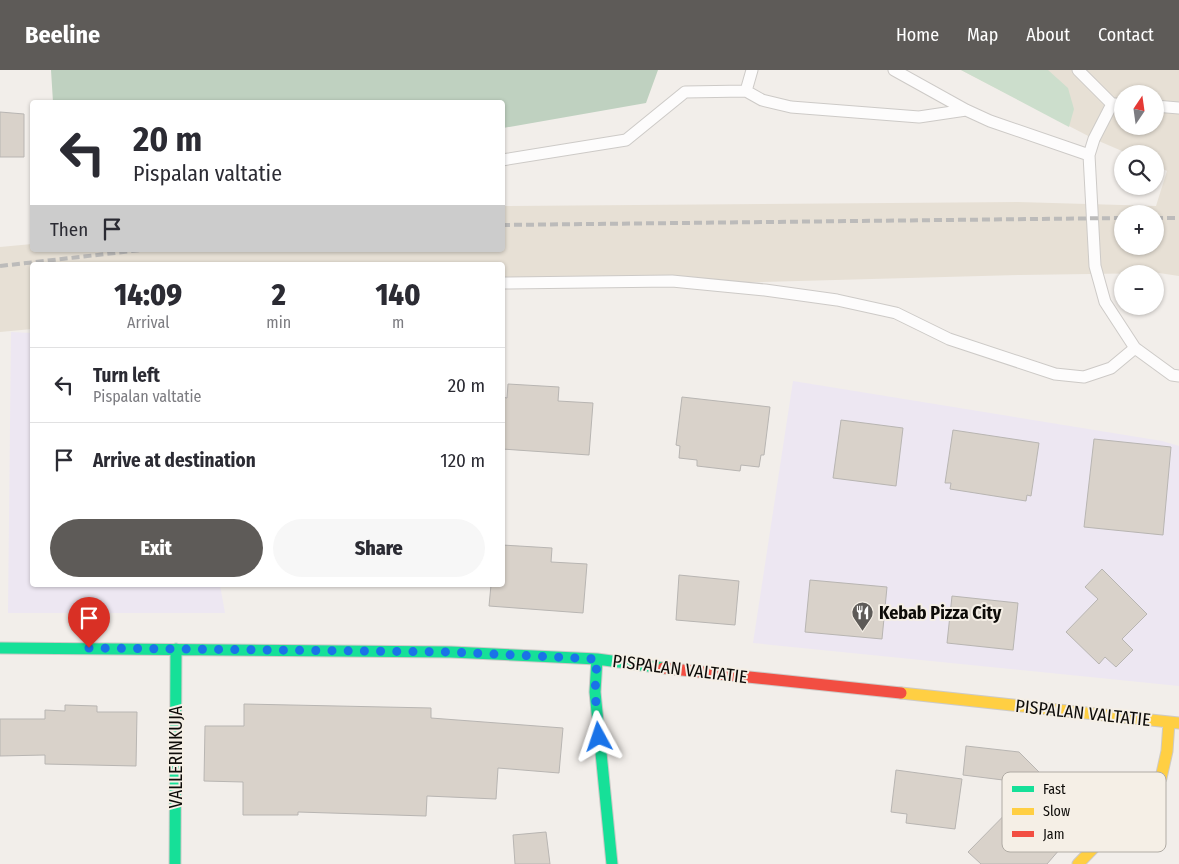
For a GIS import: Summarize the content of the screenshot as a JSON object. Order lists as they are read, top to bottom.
{
  "streets": {
    "main road": ["PISPALAN VALTATIE", "VALLERINKUJA"]
  },
  "crossings": [
    ["PISPALAN VALTATIE", "VALLERINKUJA"]
  ],
  "places": {
    "restaurant": ["Kebab Pizza City"]
  },
  "legend": ["Fast", "Slow", "Jam"],
  "north": "top",
  "page": {
    "header": "Beeline",
    "nav": [
      "Home",
      "Map",
      "About",
      "Contact"
    ],
    "map_buttons": ["+", "−"],
    "turn": ["20 m", "Pispalan valtatie"],
    "then": "Then",
    "eta": [
      "14:09",
      "Arrival",
      "2",
      "min",
      "140",
      "m"
    ],
    "list": [
      {
        "name": "Turn left",
        "note": "Pispalan valtatie",
        "value": "20 m"
      },
      {
        "name": "Arrive at destination",
        "value": "120 m"
      }
    ],
    "buttons": ["Exit", "Share"]
  }
}
